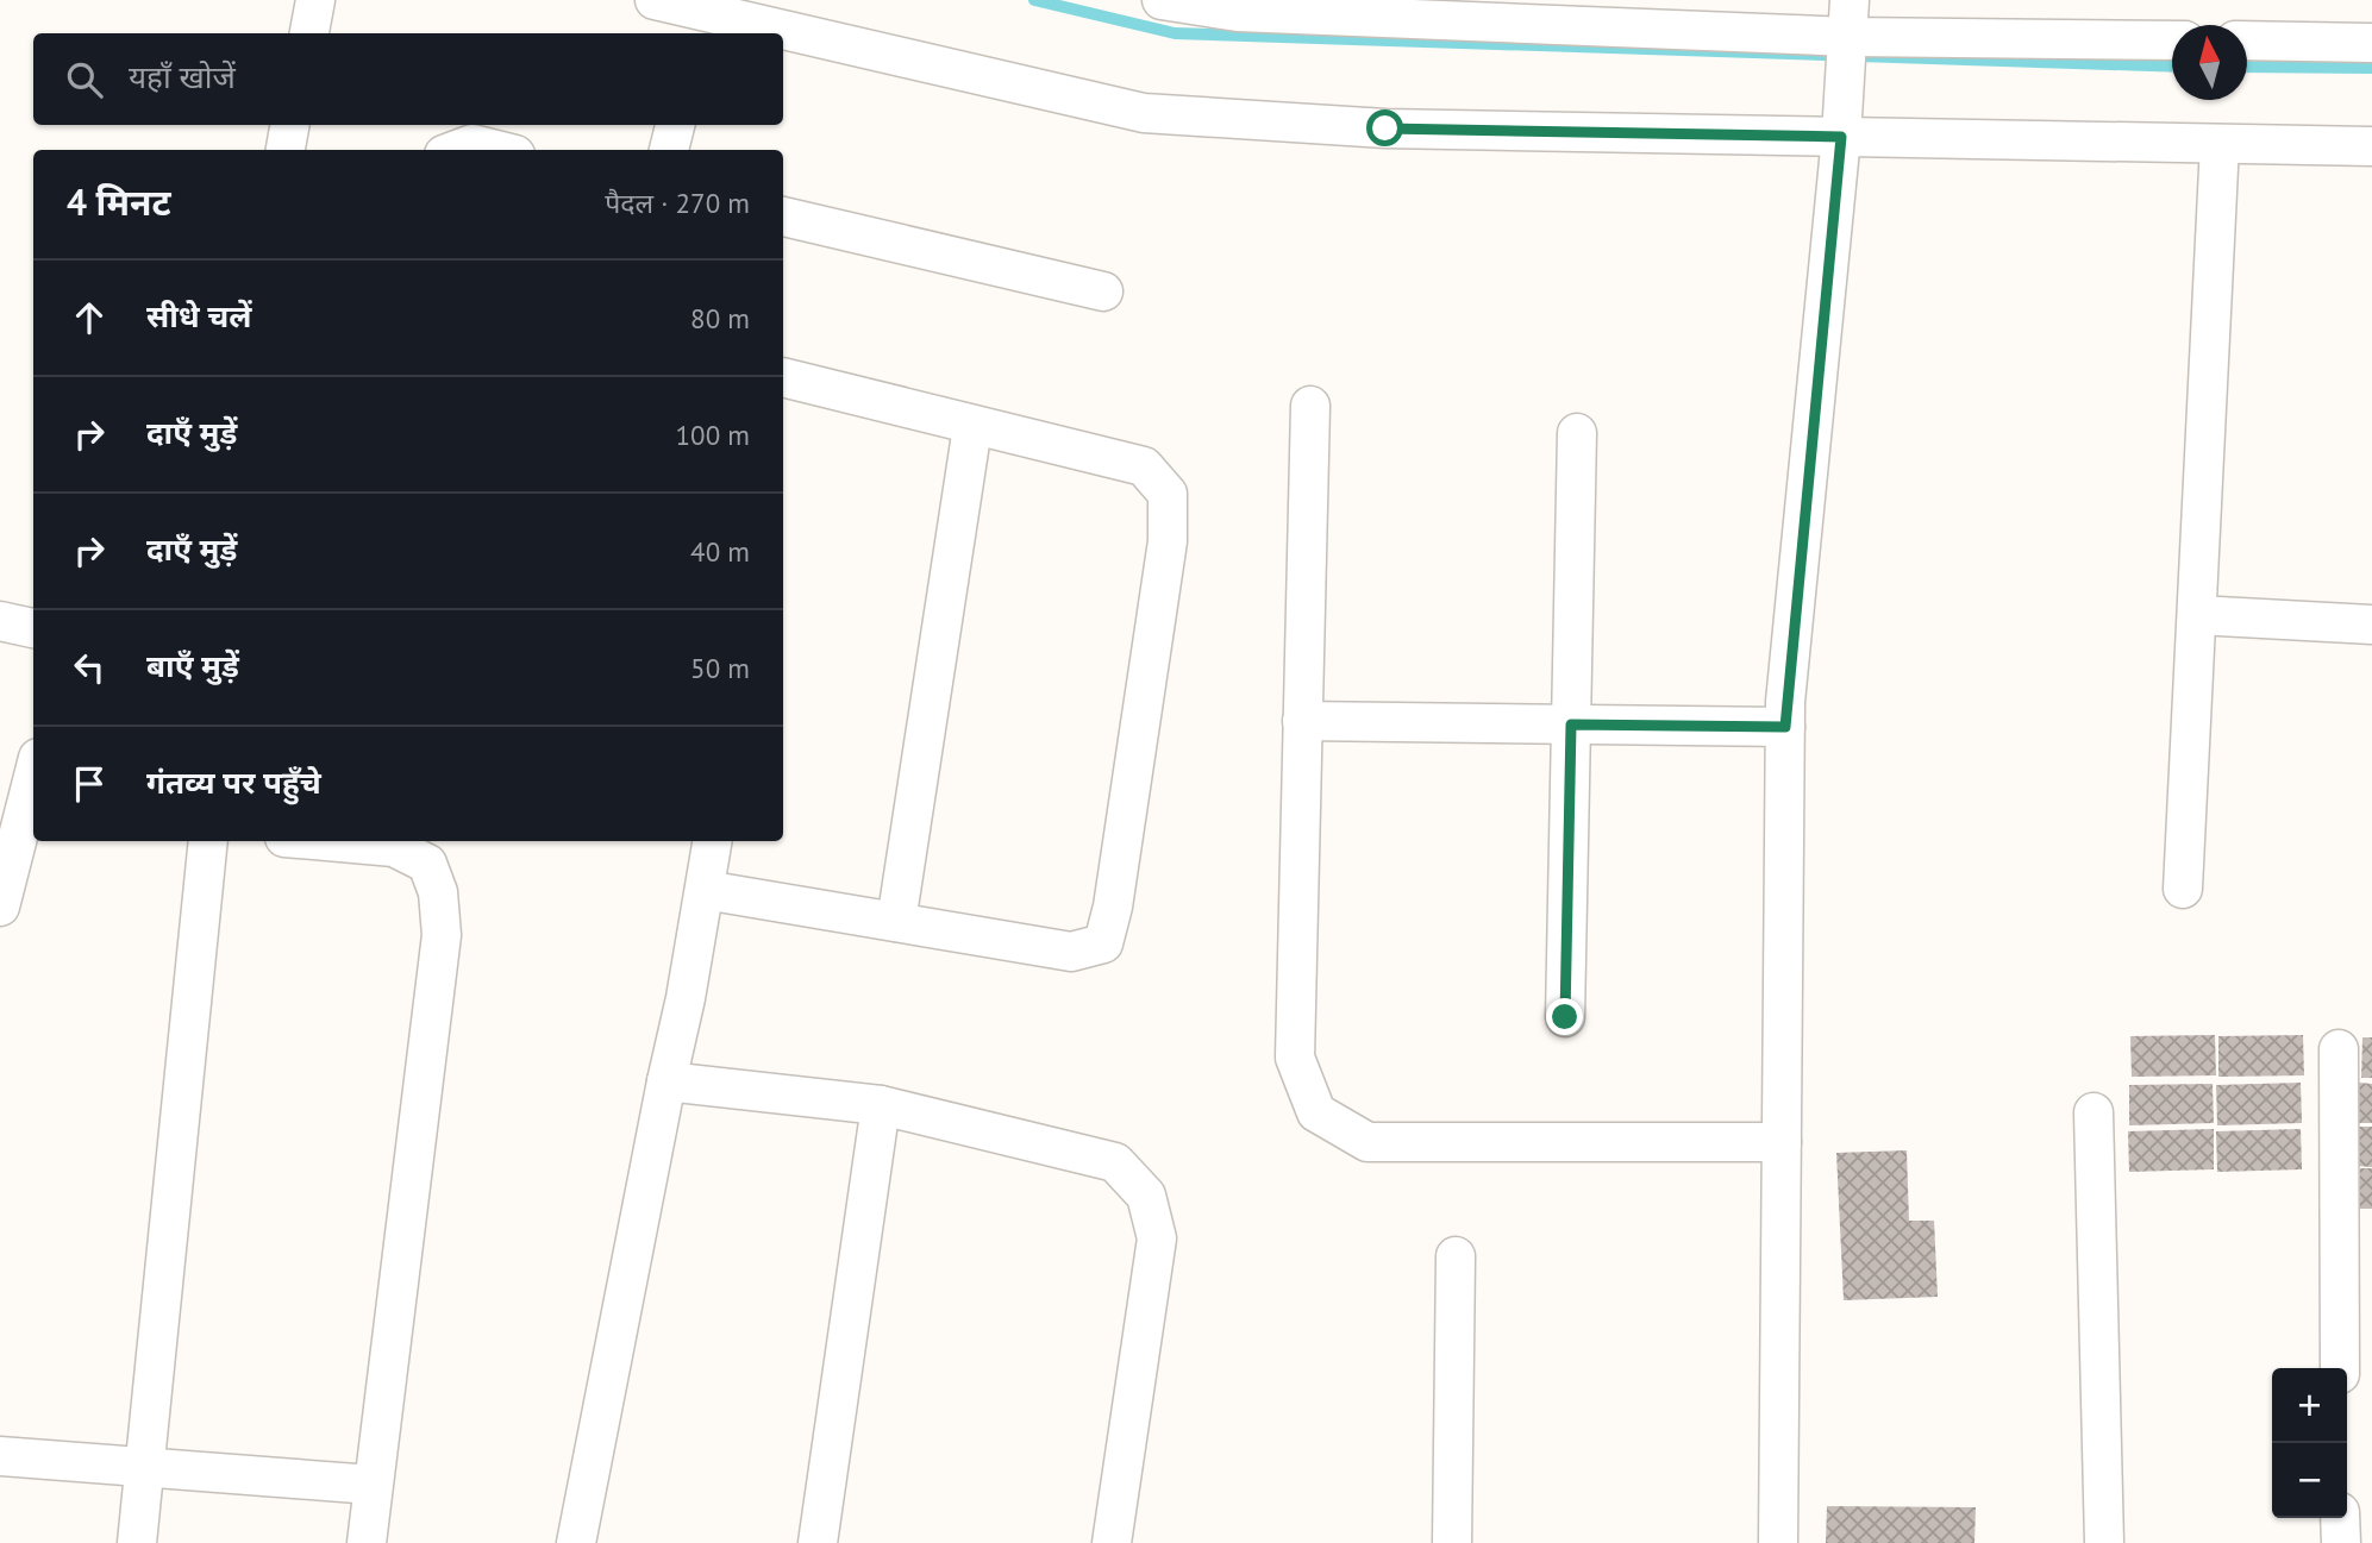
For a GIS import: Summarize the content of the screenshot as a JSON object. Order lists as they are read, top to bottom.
{
  "north": "top",
  "page": {
    "search": "यहाँ खोजें",
    "heading": ["4 मिनट", "पैदल · 270 m"],
    "list": [
      ["सीधे चलें", "80 m"],
      ["दाएँ मुड़ें", "100 m"],
      ["दाएँ मुड़ें", "40 m"],
      ["बाएँ मुड़ें", "50 m"],
      "गंतव्य पर पहुँचे"
    ],
    "map_buttons": ["+", "−"]
  }
}
